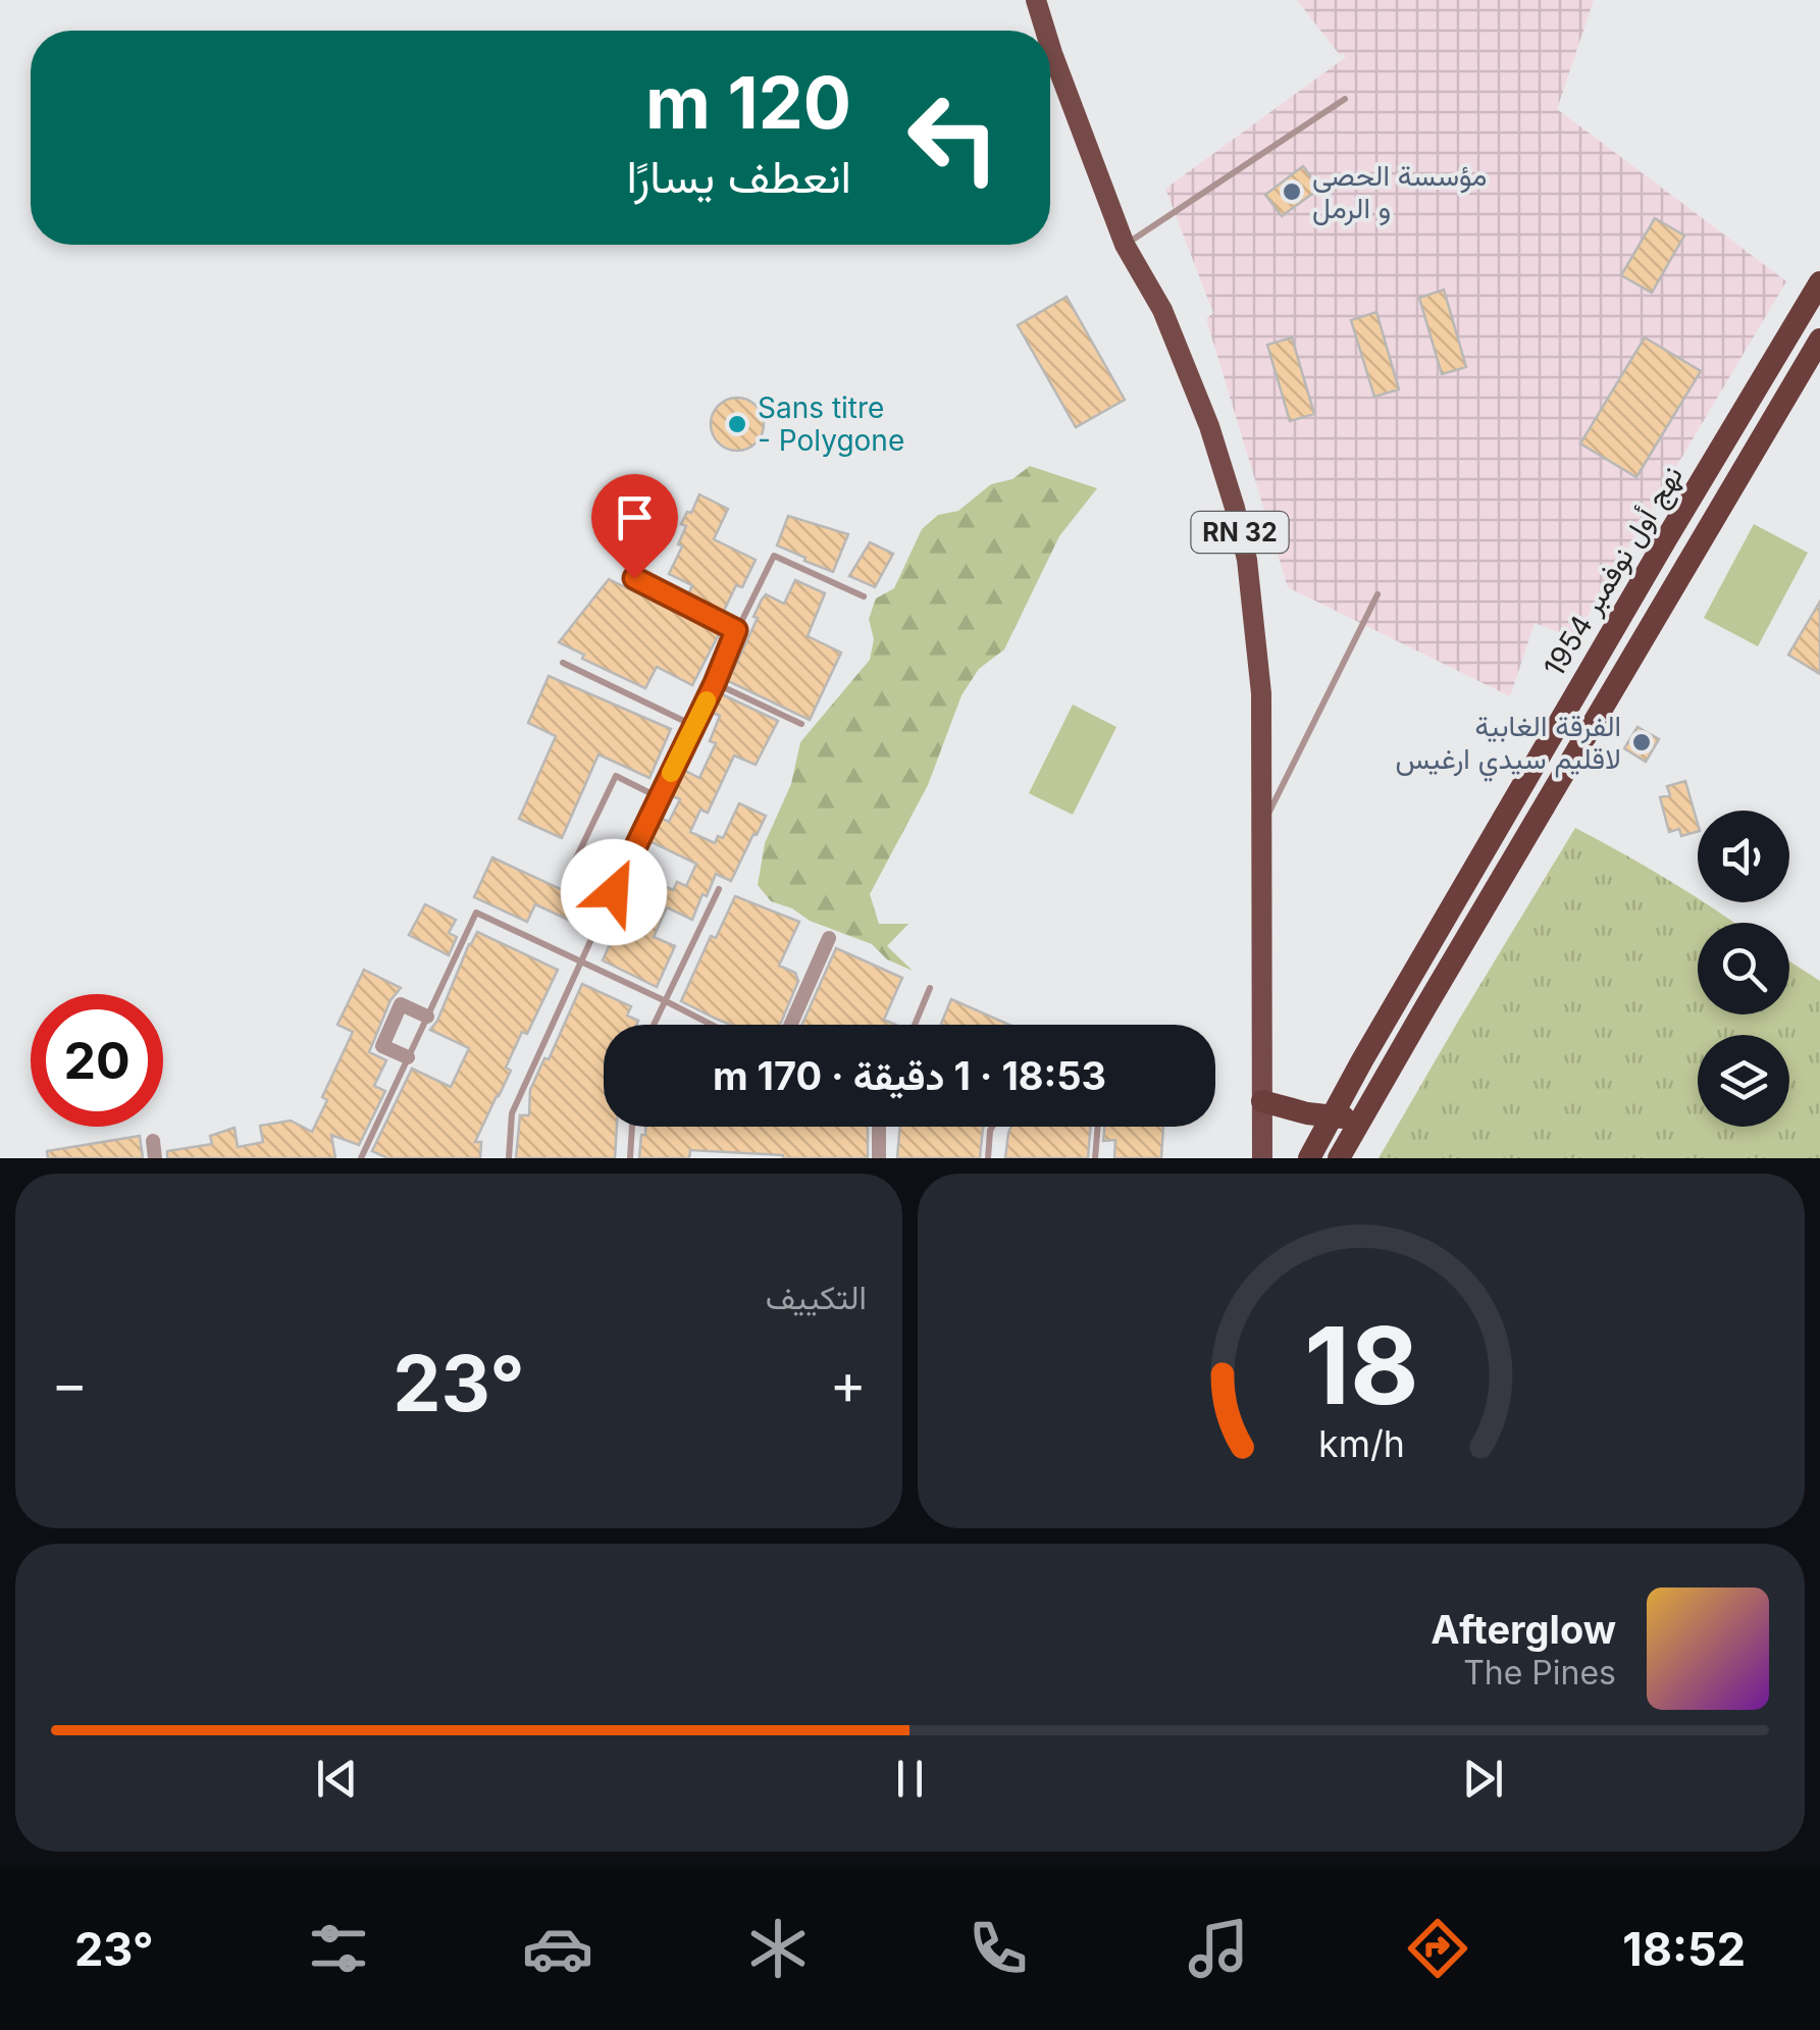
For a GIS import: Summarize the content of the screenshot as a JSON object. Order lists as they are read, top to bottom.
{
  "streets": {
    "highway": ["نهج أول نوفمبر 1954"],
    "main road": ["RN 32"]
  },
  "places": ["مؤسسة الحصى و الرمل", "Sans titre - Polygone", "الفرقة الغابية لاقليم سيدي ارغيس"],
  "page": {
    "turn": ["120 m", "انعطف يسارًا"],
    "limit": "20",
    "trip": "18:53 · 1 دقيقة · 170 m",
    "tile": "التكييف",
    "heat": ["−", "23°", "+"],
    "song": ["Afterglow", "The Pines"],
    "tabs": ["18:52", "23°"],
    "gauge": ["18", "km/h"]
  }
}
